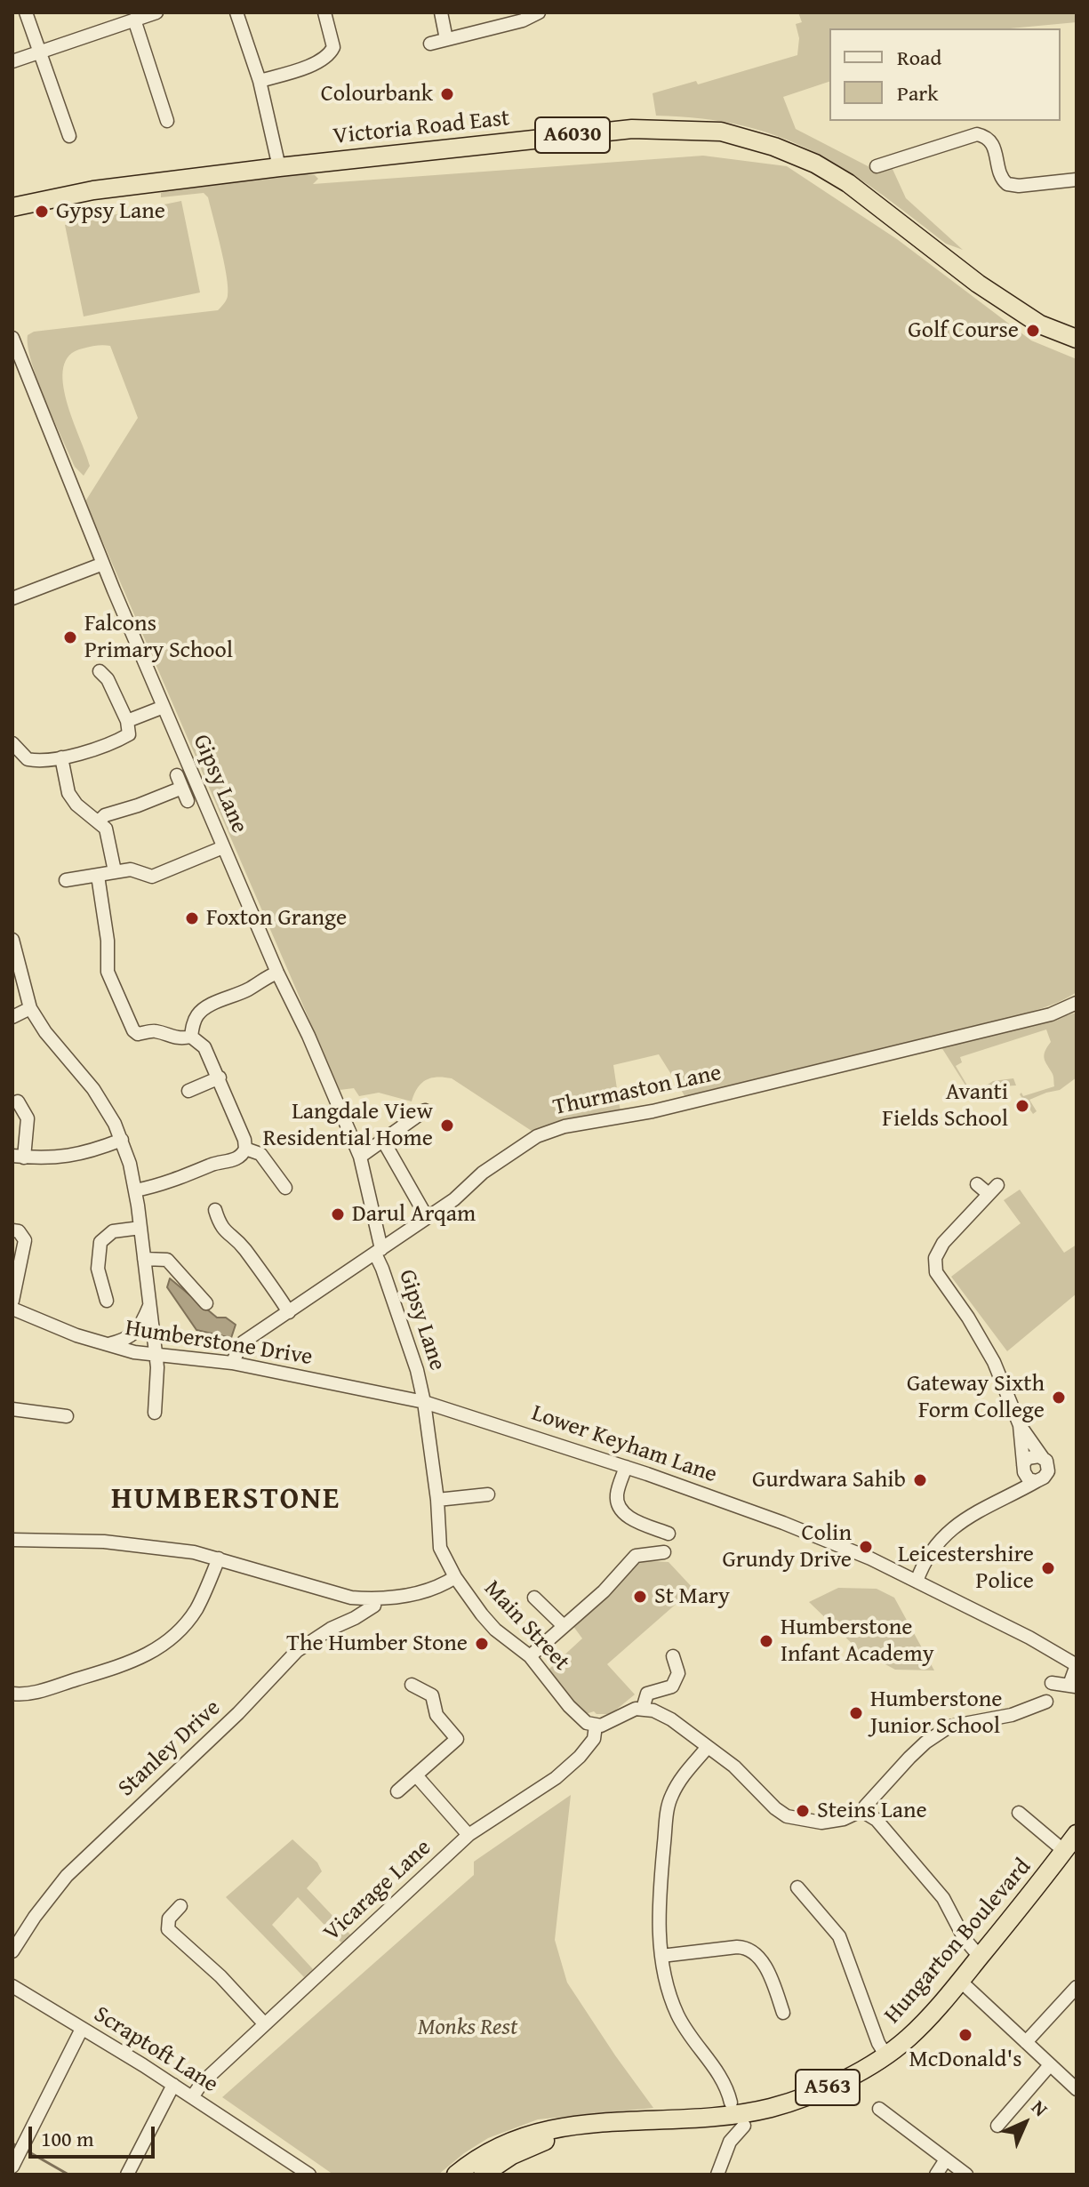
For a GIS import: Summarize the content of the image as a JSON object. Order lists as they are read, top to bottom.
{
  "streets": {
    "highway": [
      "Victoria Road East",
      "A6030",
      "Hungarton Boulevard",
      "A563"
    ],
    "street": [
      "Gipsy Lane",
      "Thurmaston Lane",
      "Humberstone Drive",
      "Lower Keyham Lane",
      "Main Street",
      "Stanley Drive",
      "Vicarage Lane",
      "Scraptoft Lane"
    ]
  },
  "crossings": [
    ["Gipsy Lane", "Thurmaston Lane"],
    ["Gipsy Lane", "Humberstone Drive"],
    ["Gipsy Lane", "Lower Keyham Lane"],
    ["Gipsy Lane", "Main Street"],
    ["Thurmaston Lane", "Humberstone Drive"],
    ["Humberstone Drive", "Lower Keyham Lane"],
    ["Humberstone Drive", "Main Street"],
    ["Lower Keyham Lane", "Main Street"],
    ["Main Street", "Vicarage Lane"],
    ["Vicarage Lane", "Scraptoft Lane"]
  ],
  "districts": ["HUMBERSTONE"],
  "parks": ["Monks Rest"],
  "places": [
    "Colourbank",
    "Gypsy Lane",
    "Golf Course",
    "Falcons Primary School",
    "Foxton Grange",
    "Avanti Fields School",
    "Langdale View Residential Home",
    "Darul Arqam",
    "Gateway Sixth Form College",
    "Gurdwara Sahib",
    "Colin Grundy Drive",
    "Leicestershire Police",
    "St Mary",
    "Humberstone Infant Academy",
    "The Humber Stone",
    "Humberstone Junior School",
    "Steins Lane",
    "McDonald's"
  ],
  "legend": ["Road", "Park"],
  "scale_bar": "100 m",
  "north": "top right"
}
